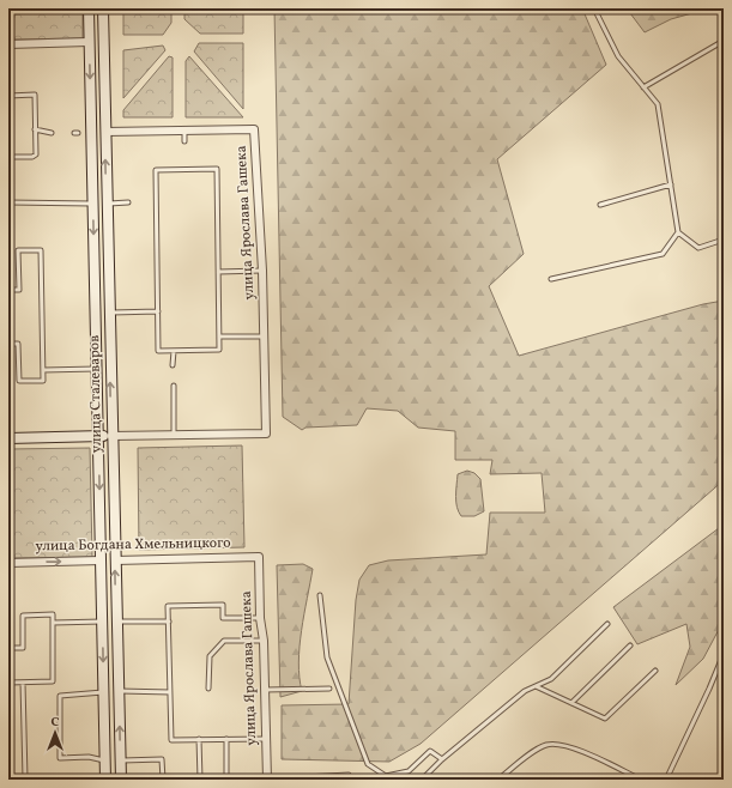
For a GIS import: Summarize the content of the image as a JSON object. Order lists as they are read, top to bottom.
{
  "streets": {
    "main road": ["улица Сталеваров", "улица Богдана Хмельницкого"],
    "street": ["улица Ярослава Гашека"]
  },
  "crossings": [
    ["улица Ярослава Гашека", "улица Сталеваров"],
    ["улица Ярослава Гашека", "улица Богдана Хмельницкого"],
    ["улица Сталеваров", "улица Богдана Хмельницкого"]
  ],
  "one_way": ["улица Богдана Хмельницкого"],
  "north": "top"
}
